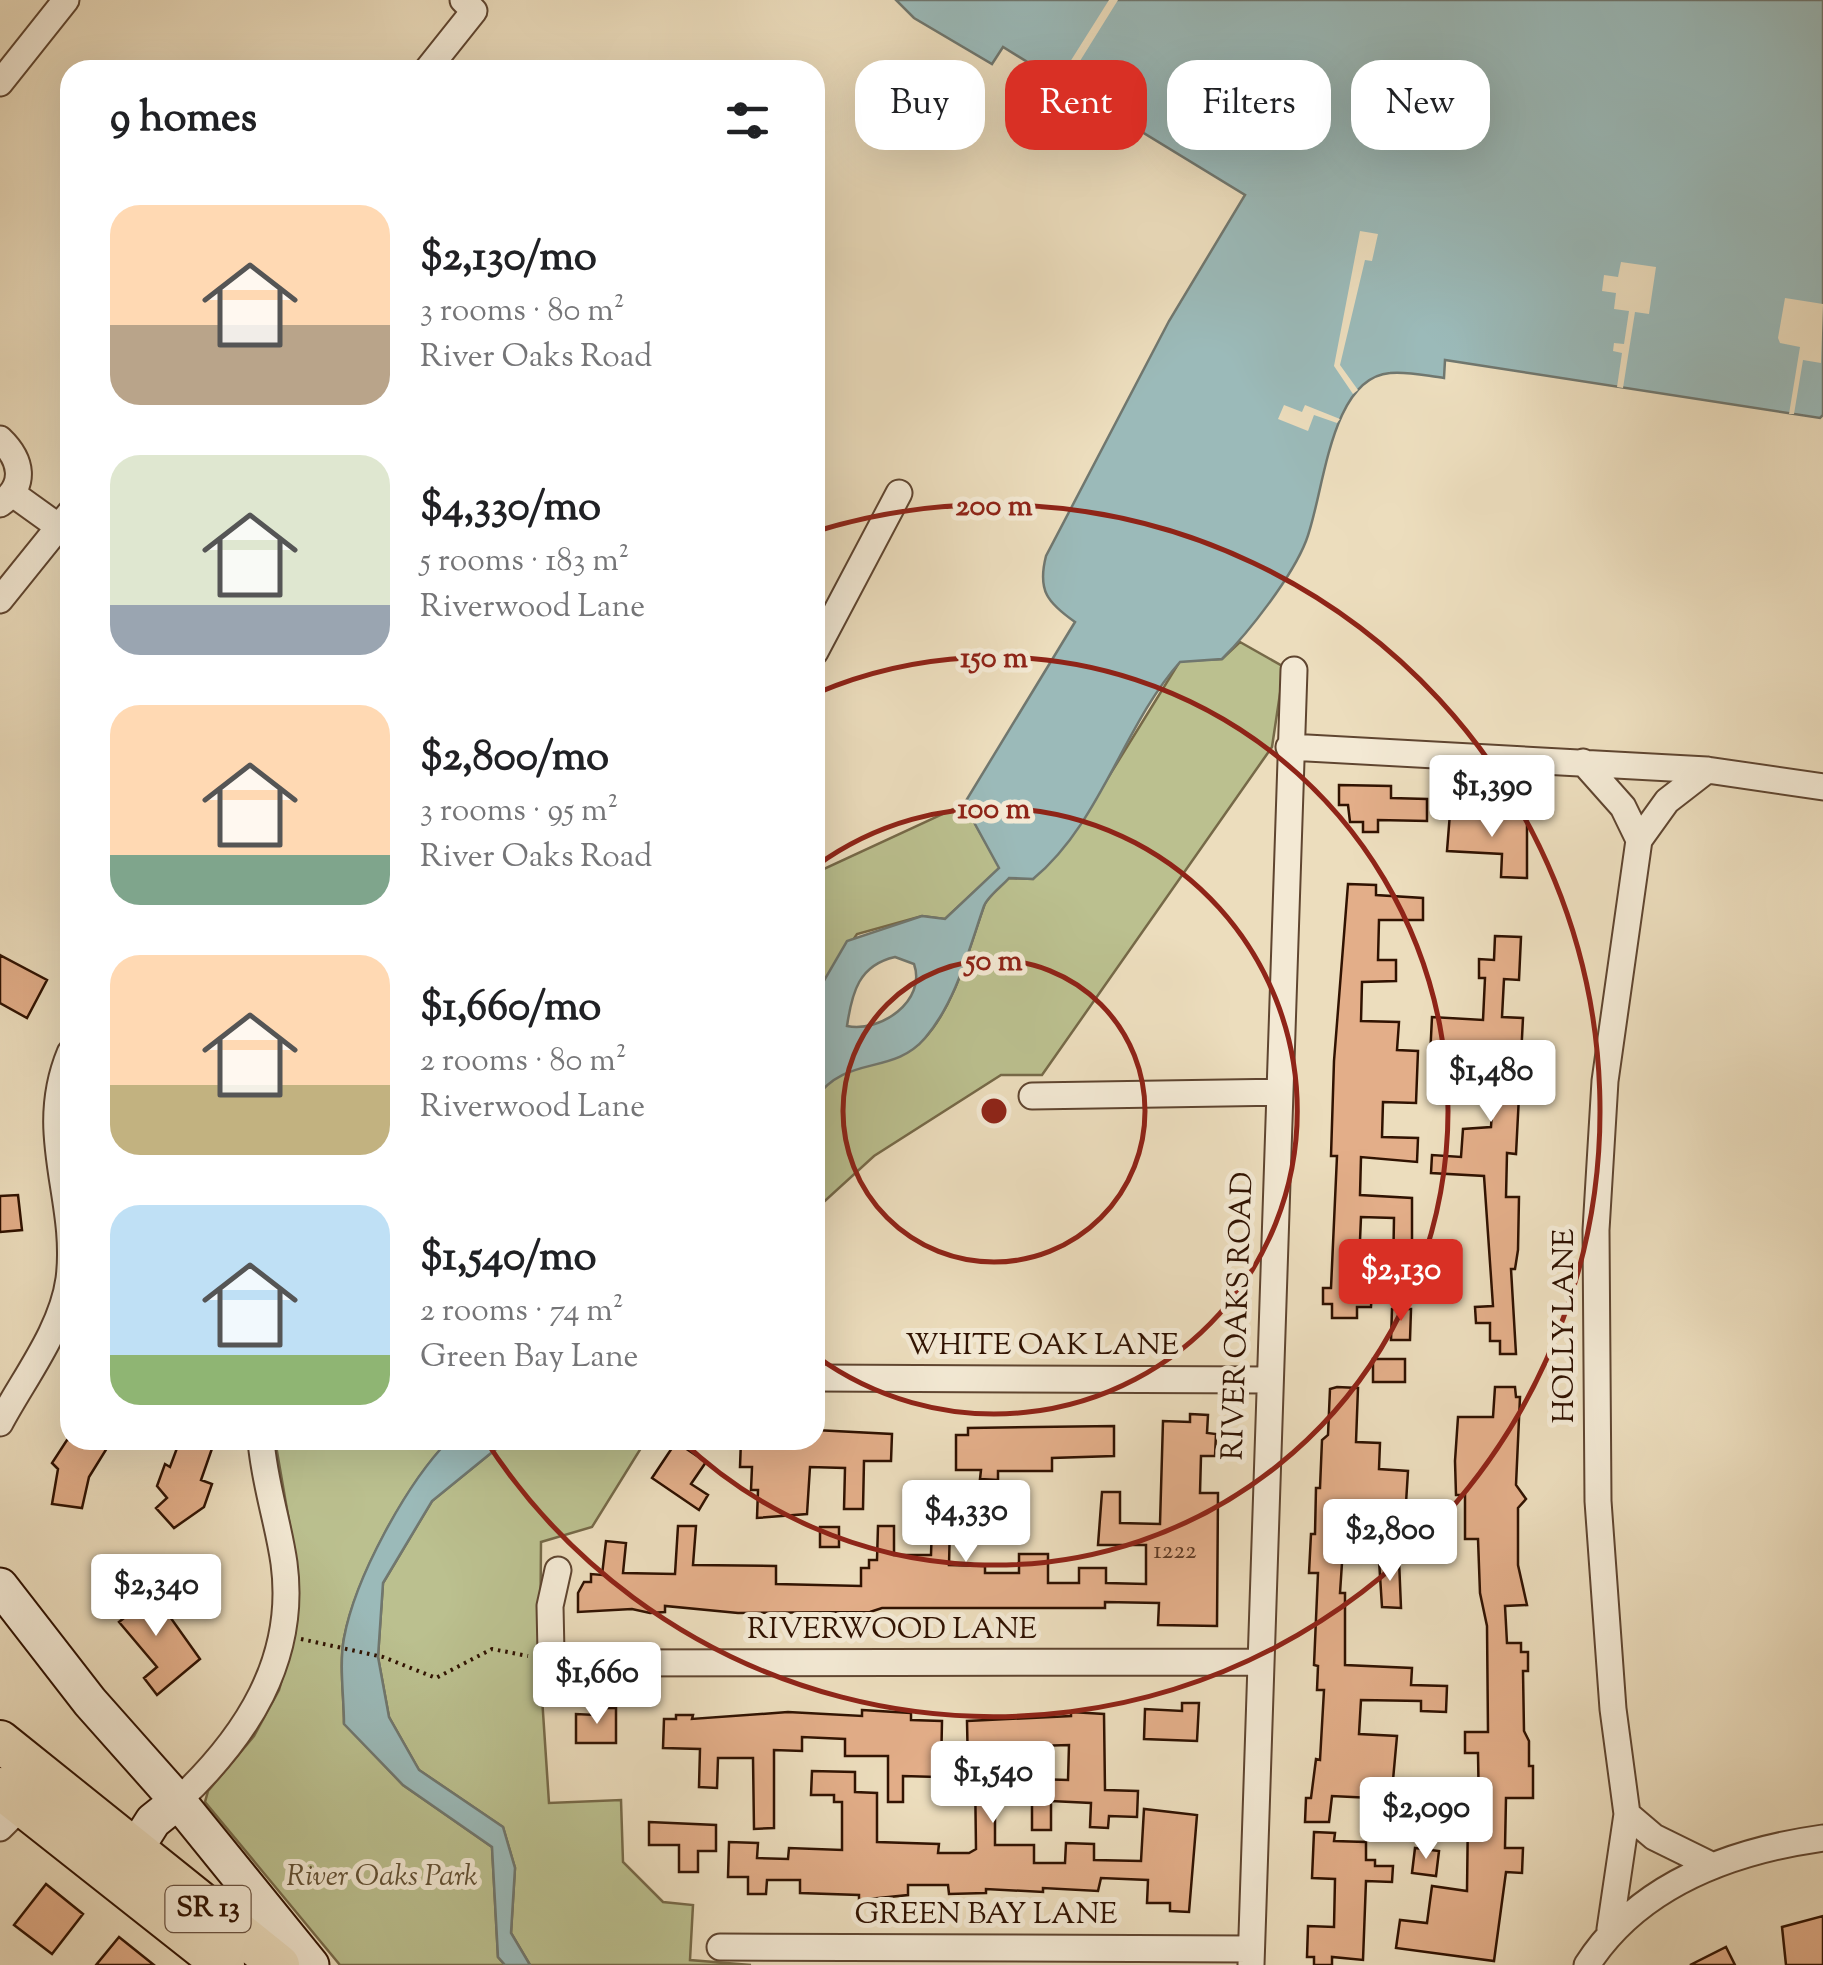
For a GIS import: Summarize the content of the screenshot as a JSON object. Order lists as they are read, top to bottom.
{
  "streets": {
    "main road": ["SR 13"],
    "street": [
      "RIVER OAKS ROAD",
      "HOLLY LANE",
      "WHITE OAK LANE",
      "RIVERWOOD LANE",
      "GREEN BAY LANE"
    ]
  },
  "crossings": [
    ["RIVER OAKS ROAD", "WHITE OAK LANE"],
    ["RIVER OAKS ROAD", "RIVERWOOD LANE"],
    ["RIVER OAKS ROAD", "GREEN BAY LANE"]
  ],
  "parks": ["River Oaks Park"],
  "house_numbers": ["1222"],
  "page": {
    "chip": [
      "Buy",
      "Rent",
      "Filters",
      "New"
    ],
    "heading": "9 homes",
    "list": [
      {
        "name": "$2,130/mo",
        "note": "3 rooms · 80 m² · River Oaks Road"
      },
      {
        "name": "$4,330/mo",
        "note": "5 rooms · 183 m² · Riverwood Lane"
      },
      {
        "name": "$2,800/mo",
        "note": "3 rooms · 95 m² · River Oaks Road"
      },
      {
        "name": "$1,660/mo",
        "note": "2 rooms · 80 m² · Riverwood Lane"
      },
      {
        "name": "$1,540/mo",
        "note": "2 rooms · 74 m² · Green Bay Lane"
      }
    ],
    "price": [
      "$1,390",
      "$1,480",
      "$2,130",
      "$4,330",
      "$2,800",
      "$2,340",
      "$1,660",
      "$1,540",
      "$2,090"
    ]
  },
  "rings": [
    "200 m",
    "150 m",
    "100 m",
    "50 m"
  ]
}
